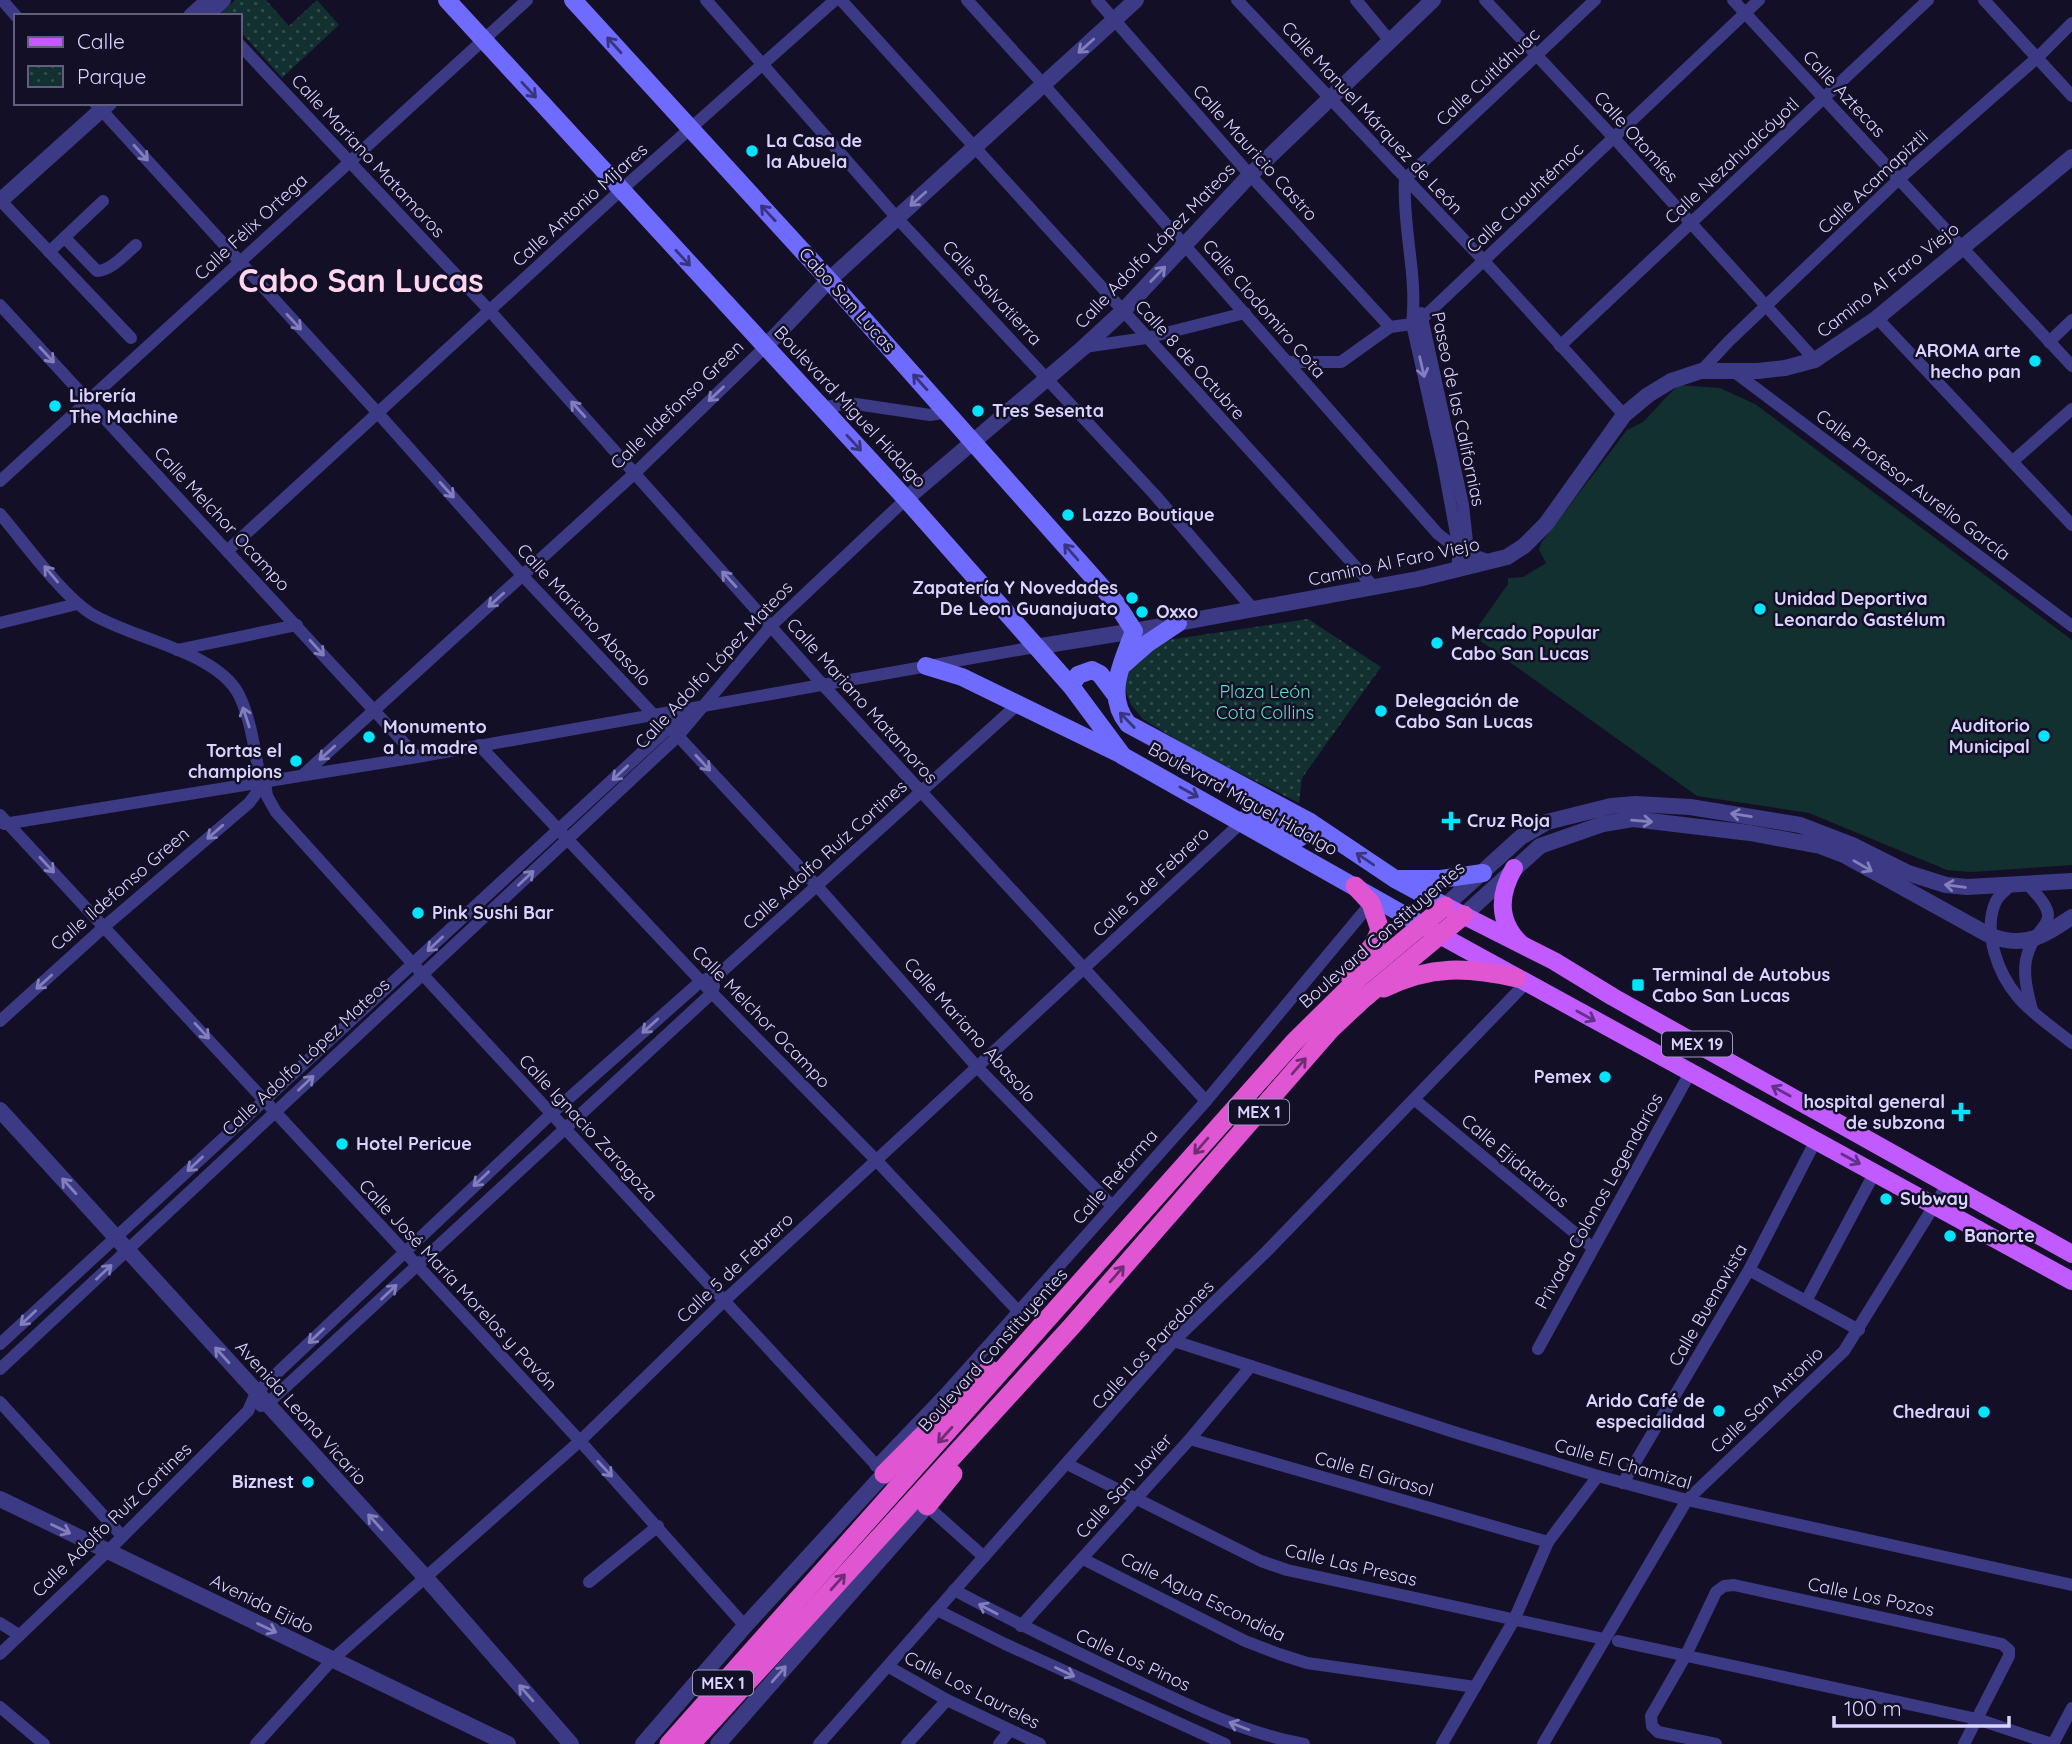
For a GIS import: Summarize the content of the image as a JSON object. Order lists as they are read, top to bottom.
{
  "streets": {
    "highway": ["Boulevard Constituyentes", "MEX 1"],
    "main road": ["Cabo San Lucas", "Boulevard Miguel Hidalgo", "MEX 19"],
    "street": [
      "Calle Cuitláhuac",
      "Calle Aztecas",
      "Calle Manuel Márquez de León",
      "Calle Otomíes",
      "Calle Mauricio Castro",
      "Calle Mariano Matamoros",
      "Calle Nezahualcóyotl",
      "Calle Acamapiztli",
      "Calle Cuauhtémoc",
      "Calle Antonio Mijares",
      "Calle Félix Ortega",
      "Calle Adolfo López Mateos",
      "Camino Al Faro Viejo",
      "Calle Salvatierra",
      "Calle Clodomiro Cota",
      "Calle 8 de Octubre",
      "Calle Ildefonso Green",
      "Paseo de las Californias",
      "Calle Profesor Aurelio García",
      "Calle Melchor Ocampo",
      "Calle Mariano Abasolo",
      "Calle Adolfo Ruíz Cortines",
      "Calle 5 de Febrero",
      "Calle Ignacio Zaragoza",
      "Calle Ejidatarios",
      "Calle Reforma",
      "Privada Colonos Legendarios",
      "Calle José María Morelos y Pavón",
      "Calle Buenavista",
      "Calle Los Paredones",
      "Calle San Antonio",
      "Avenida Leona Vicario",
      "Calle El Chamizal",
      "Calle El Girasol",
      "Calle San Javier",
      "Calle Las Presas",
      "Calle Agua Escondida",
      "Calle Los Pozos",
      "Avenida Ejido",
      "Calle Los Pinos",
      "Calle Los Laureles"
    ]
  },
  "crossings": [
    ["Calle Cuitláhuac", "Calle Manuel Márquez de León"],
    ["Calle Cuitláhuac", "Calle Otomíes"],
    ["Calle Cuitláhuac", "Paseo de las Californias"],
    ["Calle Aztecas", "Calle Nezahualcóyotl"],
    ["Calle Aztecas", "Calle Acamapiztli"],
    ["Calle Aztecas", "Calle Cuauhtémoc"],
    ["Calle Aztecas", "Camino Al Faro Viejo"],
    ["Calle Manuel Márquez de León", "Calle Nezahualcóyotl"],
    ["Calle Manuel Márquez de León", "Calle Cuauhtémoc"],
    ["Calle Manuel Márquez de León", "Calle Adolfo López Mateos"],
    ["Calle Manuel Márquez de León", "Camino Al Faro Viejo"],
    ["Calle Manuel Márquez de León", "Paseo de las Californias"],
    ["Calle Otomíes", "Calle Nezahualcóyotl"],
    ["Calle Otomíes", "Calle Acamapiztli"],
    ["Calle Otomíes", "Calle Cuauhtémoc"],
    ["Calle Otomíes", "Camino Al Faro Viejo"],
    ["Calle Mauricio Castro", "Calle Adolfo López Mateos"],
    ["Calle Mauricio Castro", "Calle Ildefonso Green"],
    ["Calle Mariano Matamoros", "Calle Antonio Mijares"],
    ["Calle Mariano Matamoros", "Calle Félix Ortega"],
    ["Calle Mariano Matamoros", "Calle Adolfo López Mateos"],
    ["Calle Mariano Matamoros", "Calle Ildefonso Green"],
    ["Calle Mariano Matamoros", "Calle Adolfo Ruíz Cortines"],
    ["Calle Mariano Matamoros", "Calle 5 de Febrero"],
    ["Calle Mariano Matamoros", "Calle Reforma"],
    ["Calle Acamapiztli", "Camino Al Faro Viejo"],
    ["Calle Cuauhtémoc", "Paseo de las Californias"],
    ["Calle Antonio Mijares", "Calle Salvatierra"],
    ["Calle Antonio Mijares", "Cabo San Lucas"],
    ["Calle Antonio Mijares", "Boulevard Miguel Hidalgo"],
    ["Calle Antonio Mijares", "Calle Melchor Ocampo"],
    ["Calle Antonio Mijares", "Calle Mariano Abasolo"],
    ["Calle Félix Ortega", "Boulevard Miguel Hidalgo"],
    ["Calle Félix Ortega", "Calle Melchor Ocampo"],
    ["Calle Félix Ortega", "Calle Mariano Abasolo"],
    ["Calle Adolfo López Mateos", "Calle Salvatierra"],
    ["Calle Adolfo López Mateos", "Cabo San Lucas"],
    ["Calle Adolfo López Mateos", "Calle Clodomiro Cota"],
    ["Calle Adolfo López Mateos", "Calle 8 de Octubre"],
    ["Calle Adolfo López Mateos", "Boulevard Miguel Hidalgo"],
    ["Calle Adolfo López Mateos", "Calle Melchor Ocampo"],
    ["Calle Adolfo López Mateos", "Calle Mariano Abasolo"],
    ["Calle Adolfo López Mateos", "Calle Ignacio Zaragoza"],
    ["Calle Adolfo López Mateos", "Calle José María Morelos y Pavón"],
    ["Calle Adolfo López Mateos", "Avenida Leona Vicario"],
    ["Camino Al Faro Viejo", "Calle Salvatierra"],
    ["Camino Al Faro Viejo", "Cabo San Lucas"],
    ["Camino Al Faro Viejo", "Calle Clodomiro Cota"],
    ["Camino Al Faro Viejo", "Calle 8 de Octubre"],
    ["Camino Al Faro Viejo", "Boulevard Miguel Hidalgo"],
    ["Camino Al Faro Viejo", "Paseo de las Californias"],
    ["Camino Al Faro Viejo", "Calle Profesor Aurelio García"],
    ["Calle Salvatierra", "Calle Ildefonso Green"],
    ["Cabo San Lucas", "Calle Ildefonso Green"],
    ["Calle Clodomiro Cota", "Calle Ildefonso Green"],
    ["Calle Clodomiro Cota", "Paseo de las Californias"],
    ["Calle 8 de Octubre", "Calle Ildefonso Green"],
    ["Calle Ildefonso Green", "Boulevard Miguel Hidalgo"],
    ["Calle Ildefonso Green", "Calle Melchor Ocampo"],
    ["Calle Ildefonso Green", "Calle Mariano Abasolo"],
    ["Calle Ildefonso Green", "Calle Ignacio Zaragoza"],
    ["Calle Ildefonso Green", "Calle José María Morelos y Pavón"],
    ["Boulevard Miguel Hidalgo", "Calle 5 de Febrero"],
    ["Boulevard Miguel Hidalgo", "Boulevard Constituyentes"],
    ["Boulevard Miguel Hidalgo", "Privada Colonos Legendarios"],
    ["Boulevard Miguel Hidalgo", "Calle Buenavista"],
    ["Boulevard Miguel Hidalgo", "Calle Los Paredones"],
    ["Boulevard Miguel Hidalgo", "Calle San Antonio"],
    ["Calle Melchor Ocampo", "Calle Adolfo Ruíz Cortines"],
    ["Calle Melchor Ocampo", "Calle 5 de Febrero"],
    ["Calle Melchor Ocampo", "Calle Reforma"],
    ["Calle Mariano Abasolo", "Calle Adolfo Ruíz Cortines"],
    ["Calle Mariano Abasolo", "Calle 5 de Febrero"],
    ["Calle Mariano Abasolo", "Calle Reforma"],
    ["Calle Adolfo Ruíz Cortines", "Calle Ignacio Zaragoza"],
    ["Calle Adolfo Ruíz Cortines", "Calle José María Morelos y Pavón"],
    ["Calle Adolfo Ruíz Cortines", "Avenida Leona Vicario"],
    ["Calle Adolfo Ruíz Cortines", "Avenida Ejido"],
    ["Calle 5 de Febrero", "Calle Ignacio Zaragoza"],
    ["Calle 5 de Febrero", "Calle José María Morelos y Pavón"],
    ["Calle 5 de Febrero", "Avenida Leona Vicario"],
    ["Calle 5 de Febrero", "Avenida Ejido"],
    ["Boulevard Constituyentes", "MEX 1"],
    ["Boulevard Constituyentes", "Calle Ignacio Zaragoza"],
    ["Boulevard Constituyentes", "Calle Reforma"],
    ["Boulevard Constituyentes", "Calle José María Morelos y Pavón"],
    ["Calle Ignacio Zaragoza", "Calle Reforma"],
    ["Calle Ejidatarios", "Privada Colonos Legendarios"],
    ["Calle Ejidatarios", "Calle Los Paredones"],
    ["Calle Buenavista", "Calle El Chamizal"],
    ["Calle Los Paredones", "Calle El Chamizal"],
    ["Calle Los Paredones", "Calle Las Presas"],
    ["Calle Los Paredones", "Calle Los Pinos"],
    ["Calle Los Paredones", "Calle Los Laureles"],
    ["Calle San Antonio", "Calle El Chamizal"],
    ["Calle San Antonio", "Calle Las Presas"],
    ["Calle El Chamizal", "Calle San Javier"],
    ["Calle El Girasol", "Calle San Javier"],
    ["Calle San Javier", "Calle Las Presas"],
    ["Calle San Javier", "Calle Agua Escondida"],
    ["Calle San Javier", "Calle Los Pinos"],
    ["Calle Las Presas", "Calle Los Pozos"]
  ],
  "one_way": [
    "Cabo San Lucas",
    "Calle Ildefonso Green",
    "Calle Mariano Abasolo",
    "Calle José María Morelos y Pavón",
    "Avenida Leona Vicario"
  ],
  "districts": ["Cabo San Lucas"],
  "parks": ["Plaza León Cota Collins"],
  "places": {
    "other": [
      "La Casa de la Abuela",
      "AROMA arte hecho pan",
      "Librería The Machine",
      "Tres Sesenta",
      "Lazzo Boutique",
      "Zapatería Y Novedades De Leon Guanajuato",
      "Unidad Deportiva Leonardo Gastélum",
      "Oxxo",
      "Mercado Popular Cabo San Lucas",
      "Delegación de Cabo San Lucas",
      "Auditorio Municipal",
      "Monumento a la madre",
      "Tortas el champions",
      "Pink Sushi Bar",
      "Pemex",
      "Hotel Pericue",
      "Subway",
      "Banorte",
      "Arido Café de especialidad",
      "Chedraui",
      "Biznest"
    ],
    "health": ["Cruz Roja", "hospital general de subzona"],
    "transit": ["Terminal de Autobus Cabo San Lucas"]
  },
  "legend": ["Calle", "Parque"],
  "scale_bar": "100 m"
}
